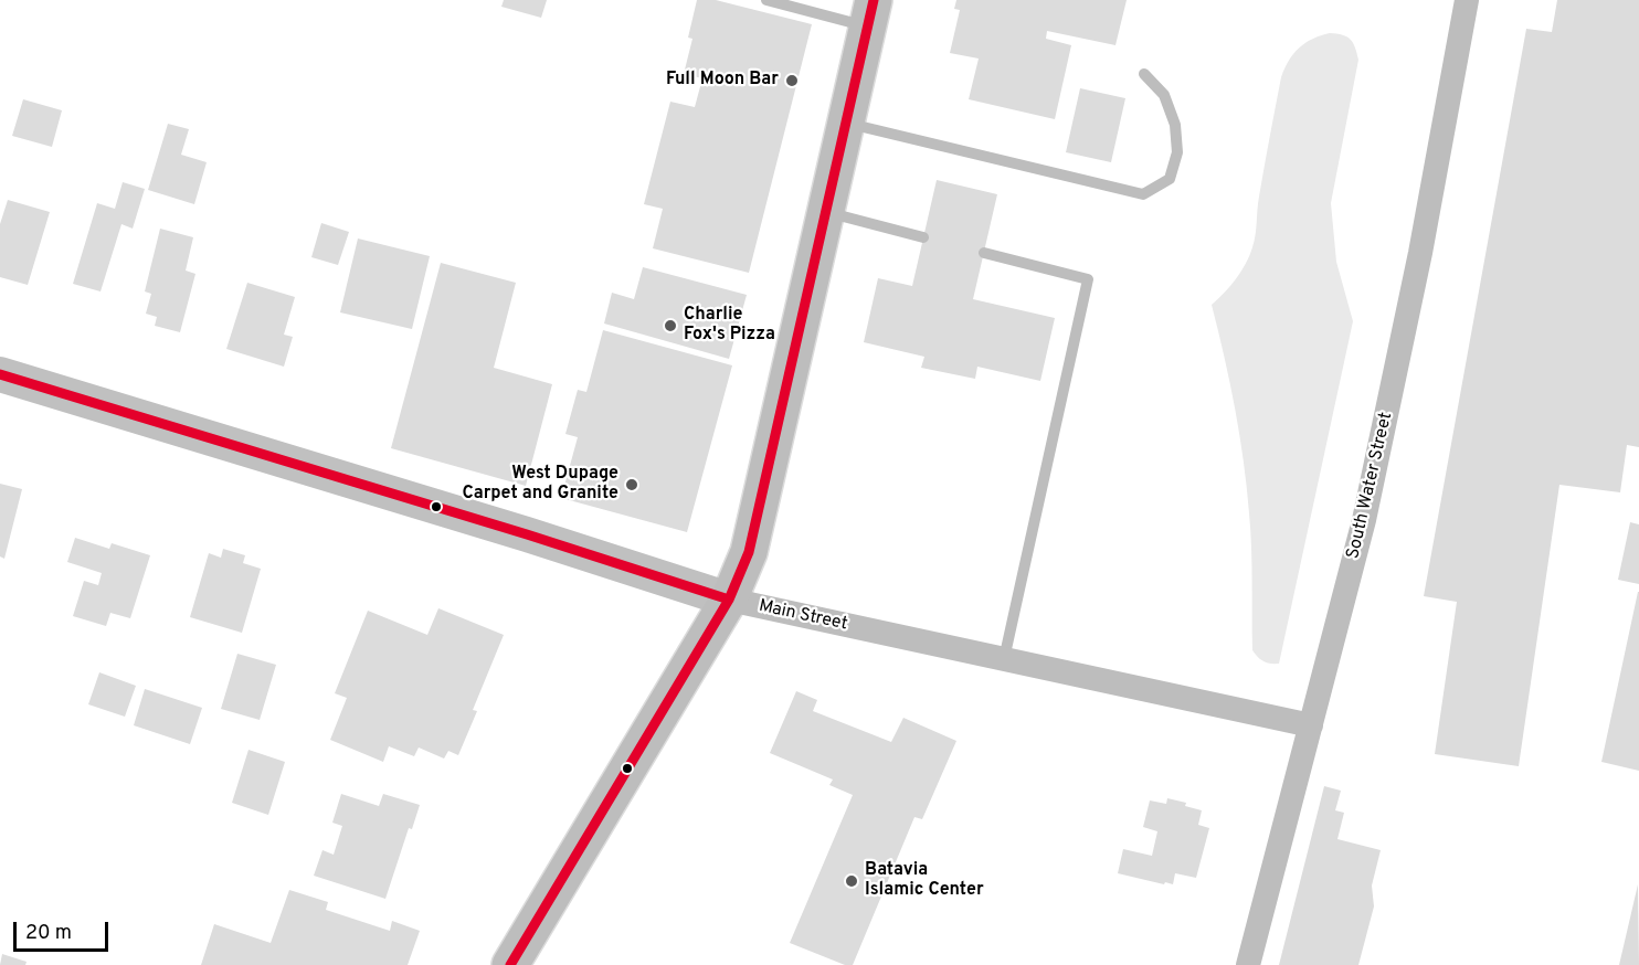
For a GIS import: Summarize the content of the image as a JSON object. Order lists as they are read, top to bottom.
{
  "streets": {
    "main road": ["Main Street"],
    "street": ["South Water Street"]
  },
  "crossings": [
    ["South Water Street", "Main Street"]
  ],
  "places": [
    "Full Moon Bar",
    "Charlie Fox's Pizza",
    "West Dupage Carpet and Granite",
    "Batavia Islamic Center"
  ],
  "scale_bar": "20 m"
}
